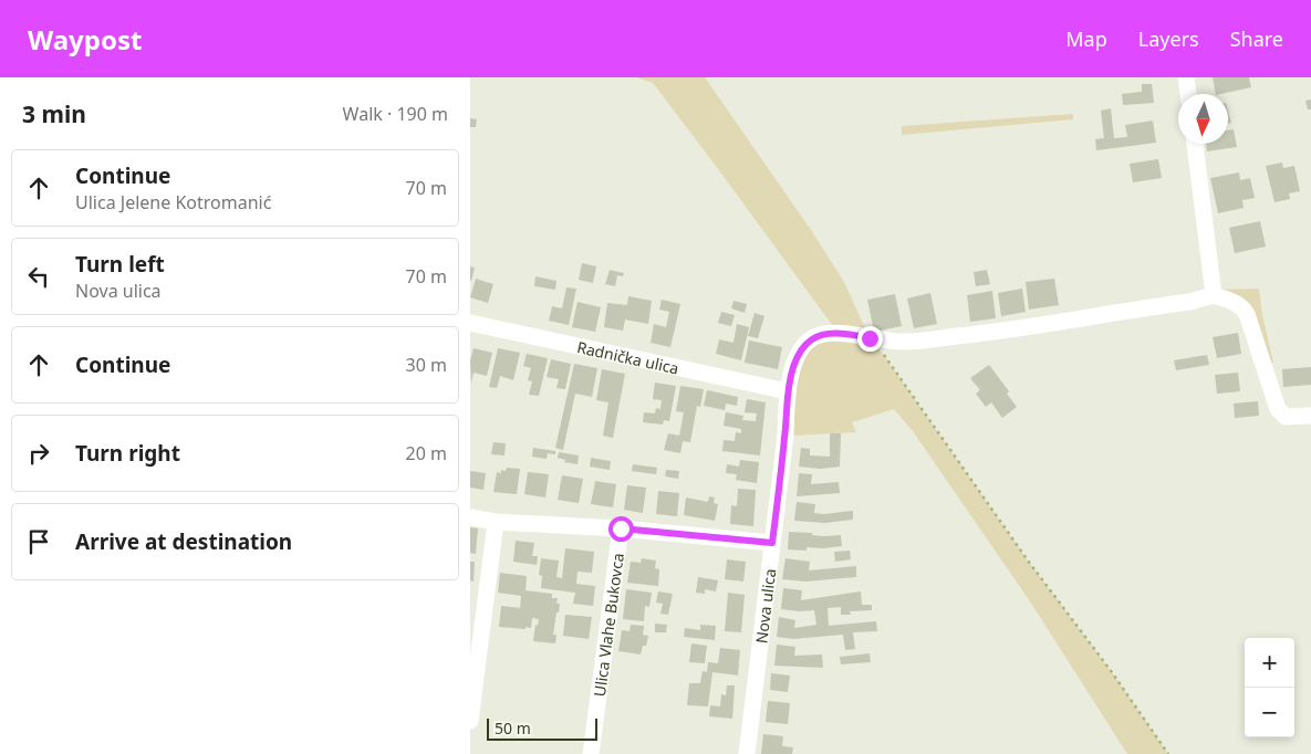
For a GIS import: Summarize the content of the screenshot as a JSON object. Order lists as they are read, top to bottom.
{
  "streets": {
    "street": ["Radnička ulica", "Nova ulica", "Ulica Vlahe Bukovca"]
  },
  "crossings": [
    ["Radnička ulica", "Nova ulica"]
  ],
  "scale_bar": "50 m",
  "north": "bottom",
  "page": {
    "header": "Waypost",
    "nav": ["Map", "Layers", "Share"],
    "heading": ["3 min", "Walk · 190 m"],
    "list": [
      ["Continue", "Ulica Jelene Kotromanić", "70 m"],
      ["Turn left", "Nova ulica", "70 m"],
      ["Continue", "30 m"],
      ["Turn right", "20 m"],
      "Arrive at destination"
    ],
    "map_buttons": ["+", "−"],
    "scale": "50 m"
  }
}
